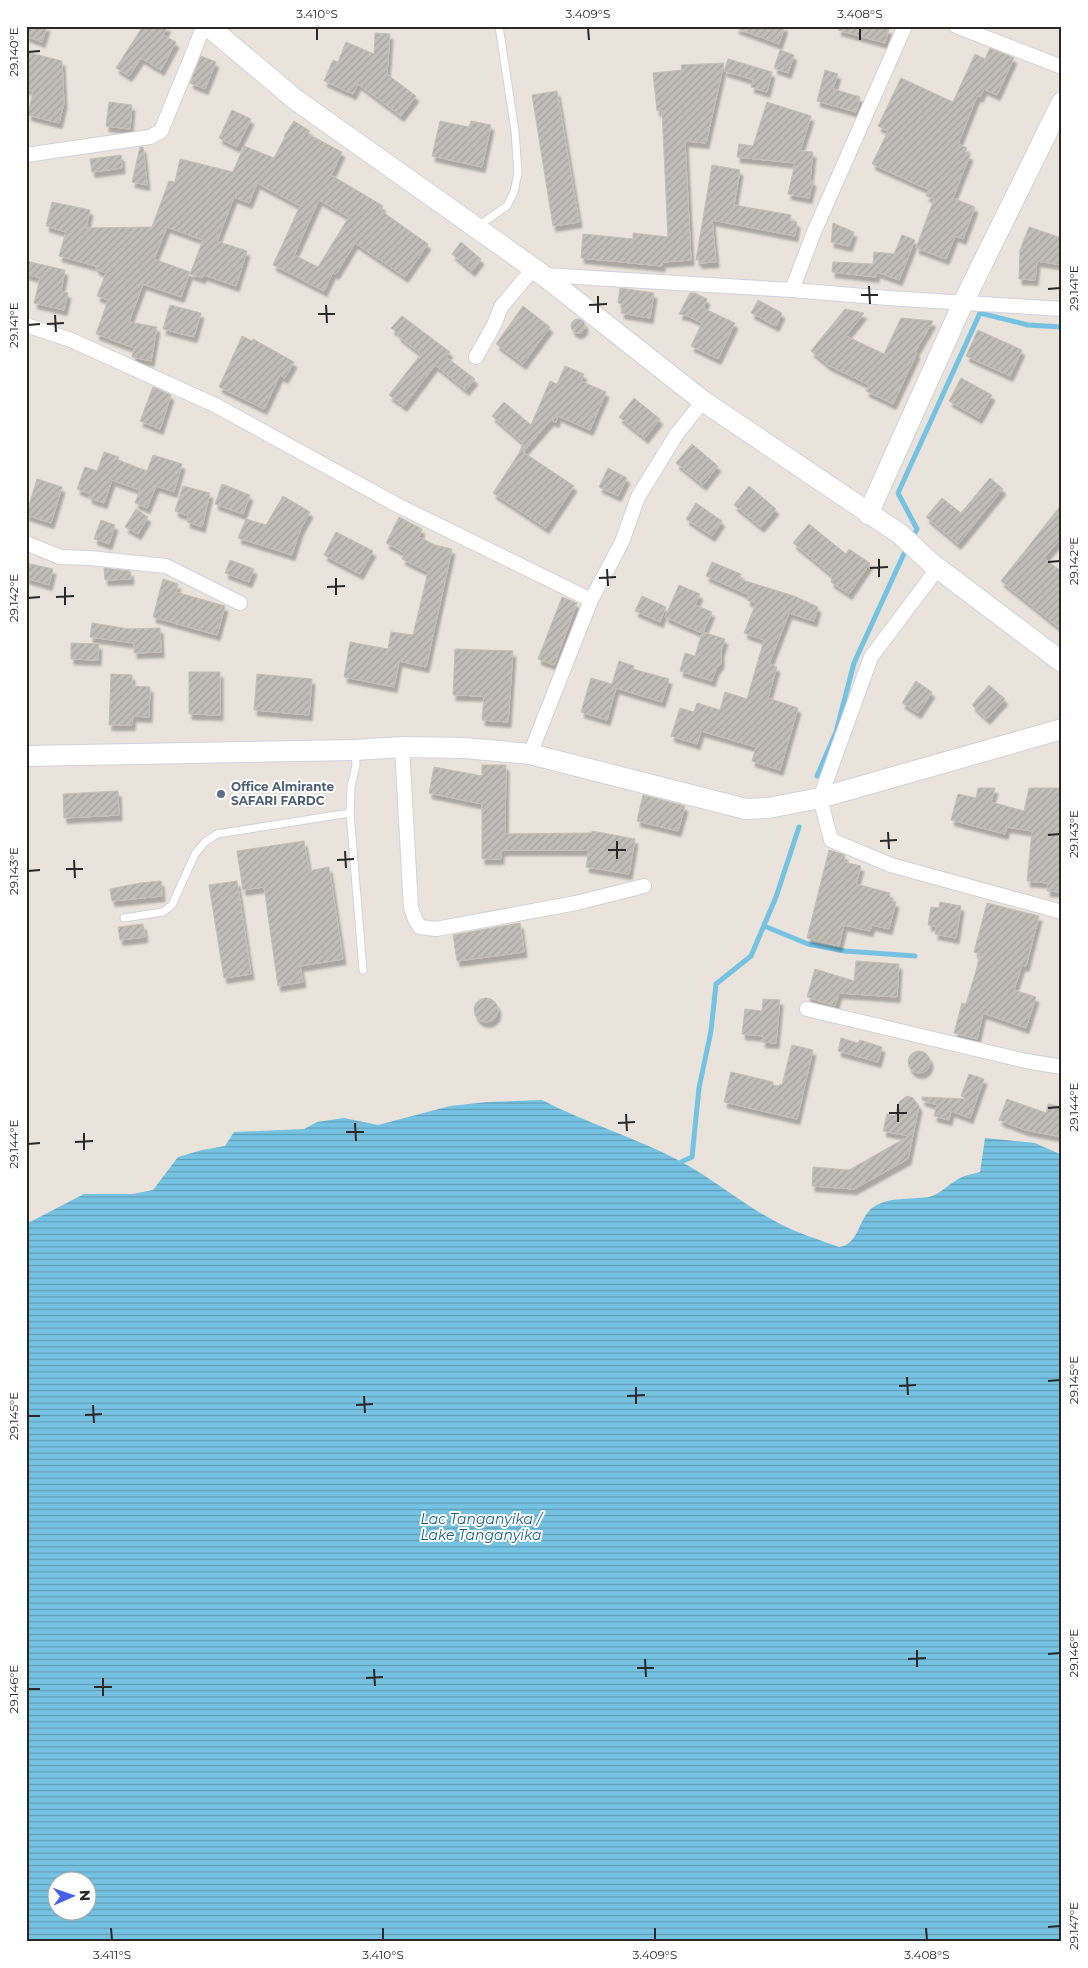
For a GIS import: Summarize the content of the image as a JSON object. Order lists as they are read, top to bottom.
{
  "water": ["Lac Tanganyika / Lake Tanganyika"],
  "places": ["Office Almirante SAFARI FARDC"],
  "north": "right",
  "coordinates": [
    "3.410°S",
    "3.409°S",
    "3.408°S",
    "29.140°E",
    "29.141°E",
    "29.142°E",
    "29.143°E",
    "29.144°E",
    "29.145°E",
    "29.146°E",
    "29.147°E",
    "3.411°S"
  ]
}
